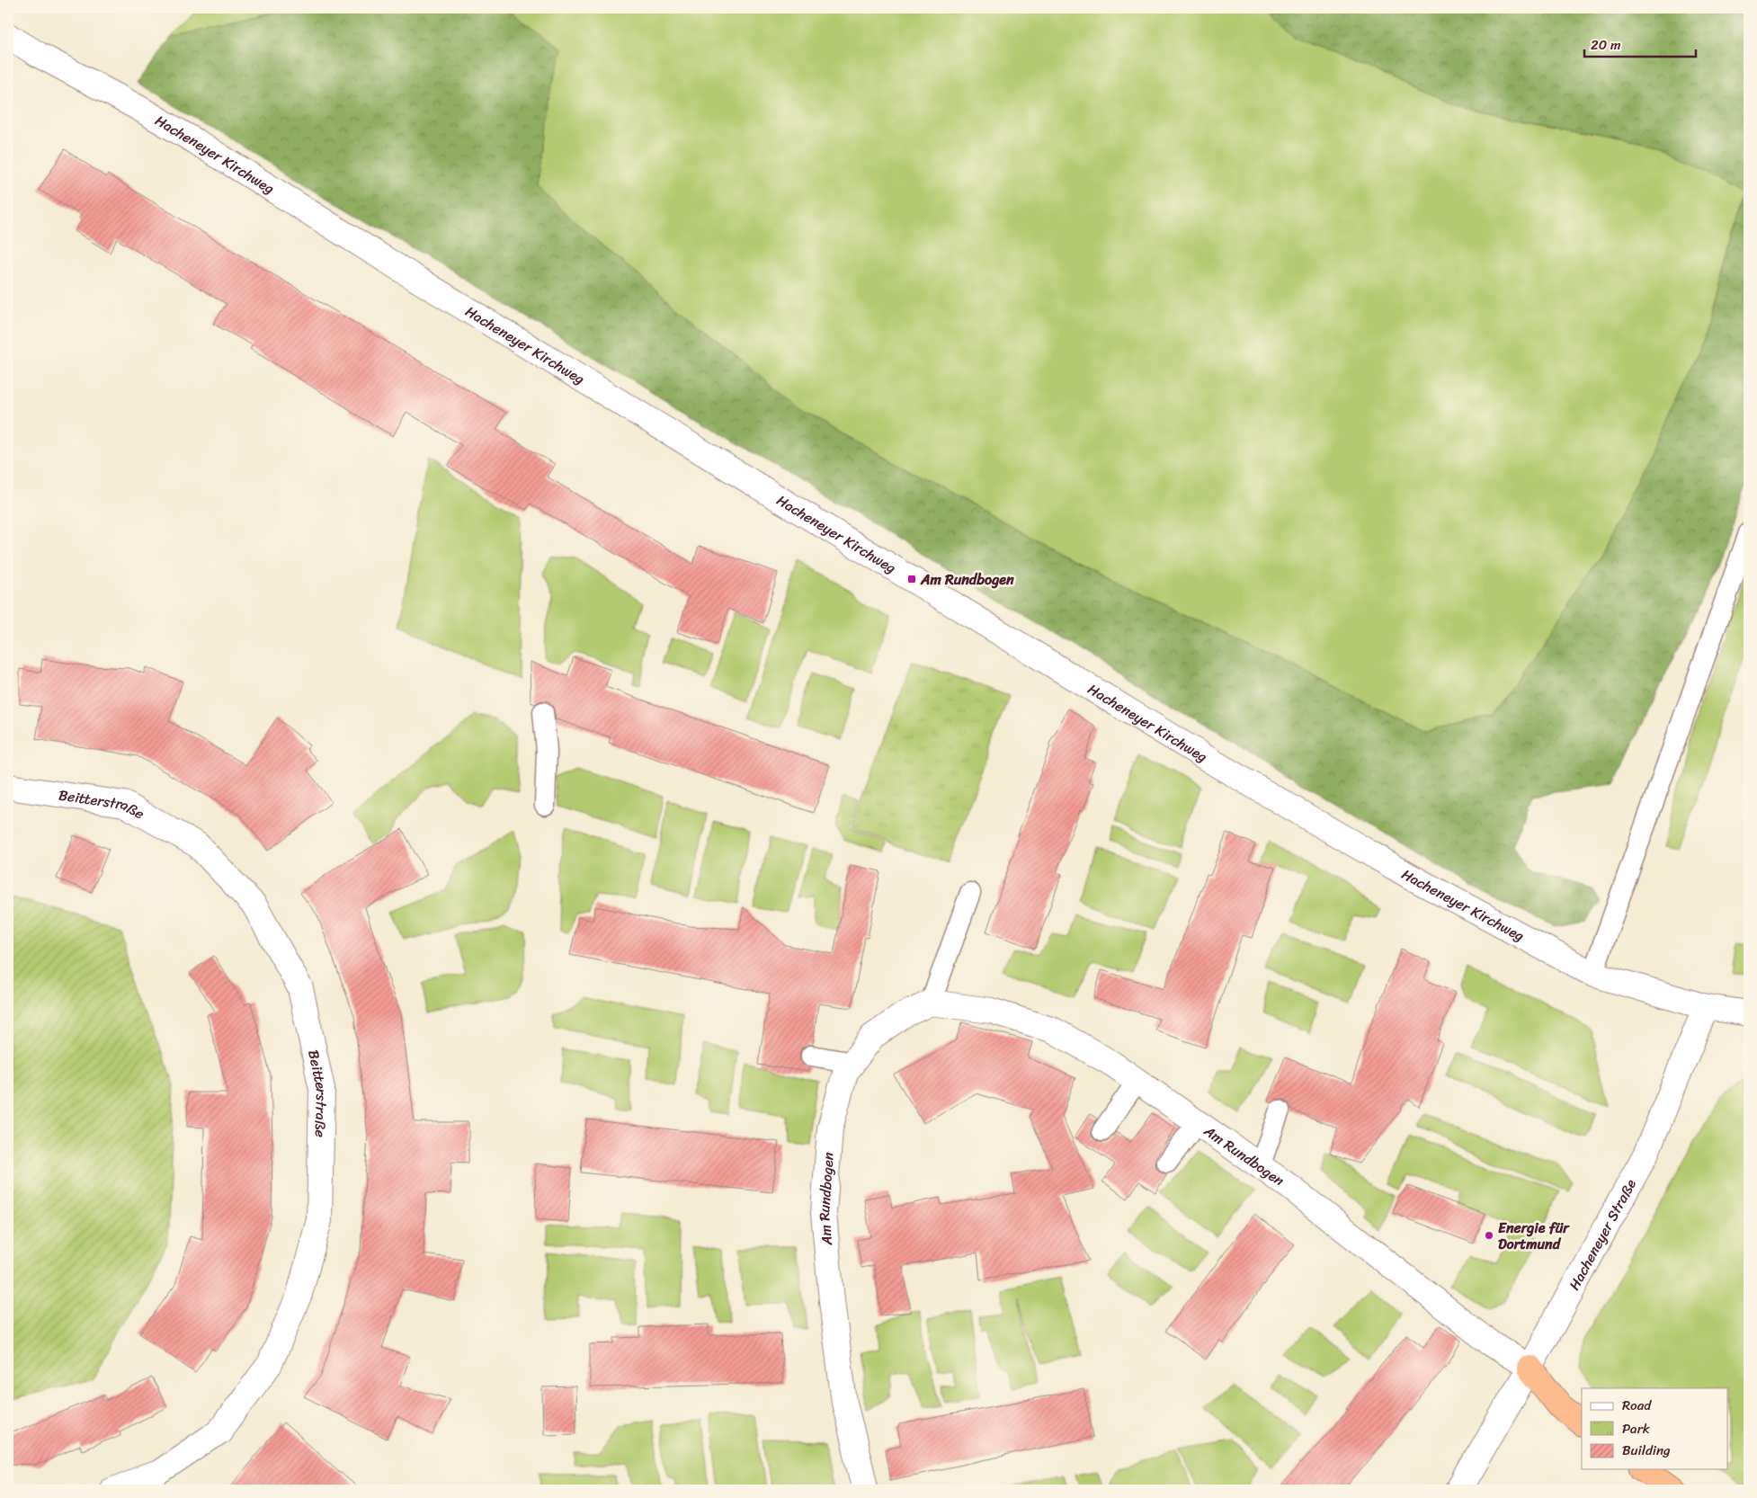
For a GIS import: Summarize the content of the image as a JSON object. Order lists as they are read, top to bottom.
{
  "streets": {
    "street": [
      "Hacheneyer Kirchweg",
      "Beitterstraße",
      "Am Rundbogen",
      "Hacheneyer Straße"
    ]
  },
  "crossings": [
    ["Hacheneyer Kirchweg", "Hacheneyer Straße"],
    ["Am Rundbogen", "Hacheneyer Straße"]
  ],
  "places": {
    "transit": ["Am Rundbogen"],
    "other": ["Energie für Dortmund"]
  },
  "legend": ["Road", "Park", "Building"],
  "scale_bar": "20 m"
}
